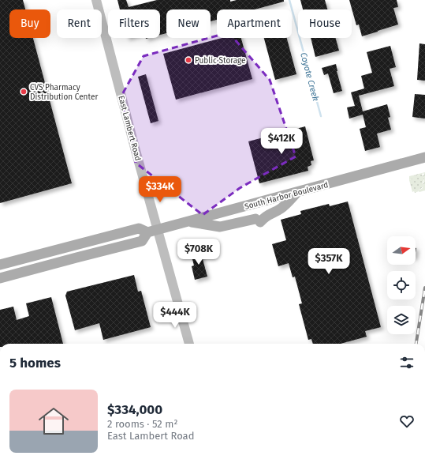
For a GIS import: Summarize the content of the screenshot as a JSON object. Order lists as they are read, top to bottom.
{
  "streets": {
    "main road": ["East Lambert Road", "South Harbor Boulevard"]
  },
  "crossings": [
    ["East Lambert Road", "South Harbor Boulevard"]
  ],
  "water": ["Coyote Creek"],
  "places": ["Public Storage", "CVS Pharmacy Distribution Center"],
  "north": "right",
  "page": {
    "chip": [
      "Buy",
      "Rent",
      "Filters",
      "New",
      "Apartment",
      "House"
    ],
    "price": [
      "$412K",
      "$334K",
      "$708K",
      "$357K",
      "$444K"
    ],
    "heading": "5 homes",
    "list": [
      {
        "name": "$334,000",
        "note": "2 rooms · 52 m² · East Lambert Road"
      }
    ]
  }
}
